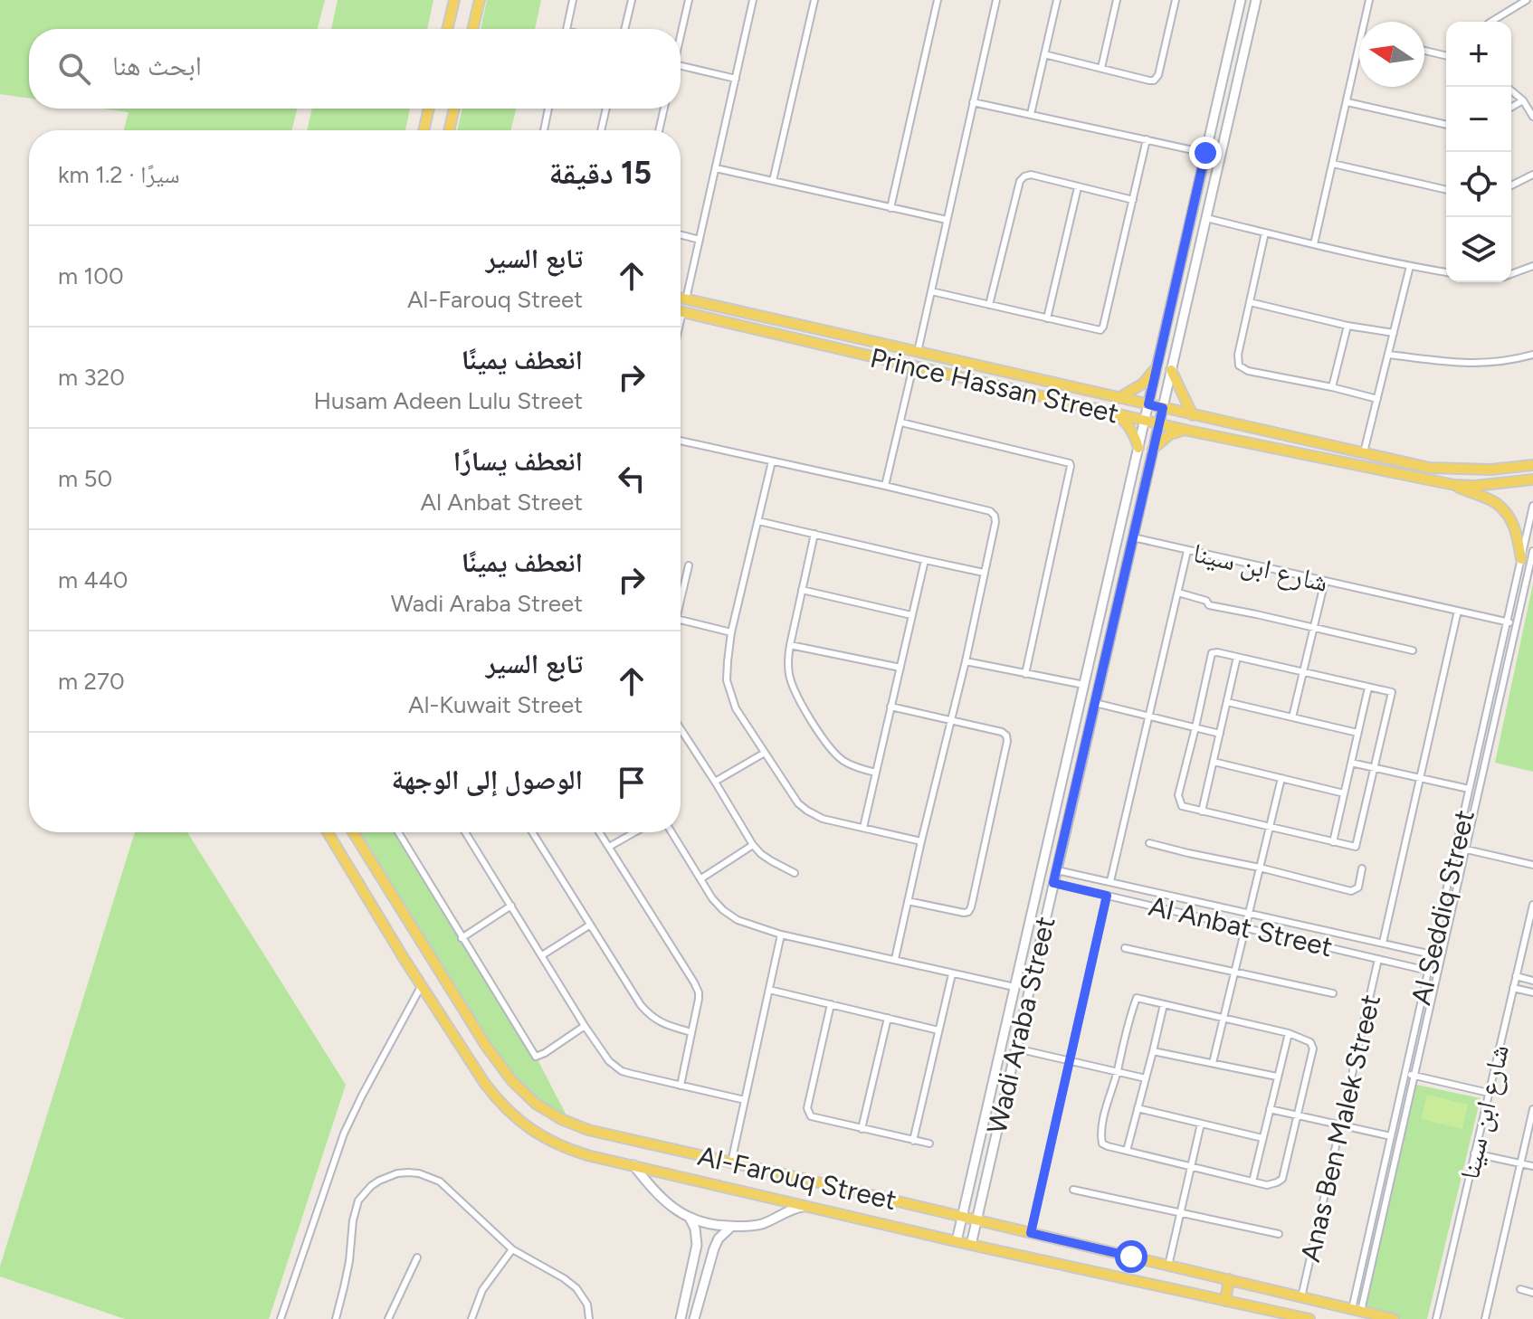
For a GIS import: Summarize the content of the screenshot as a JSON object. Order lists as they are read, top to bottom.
{
  "streets": {
    "main road": ["Prince Hassan Street", "Wadi Araba Street", "Al-Farouq Street"],
    "street": [
      "شارع ابن سينا",
      "Al Seddiq Street",
      "Al Anbat Street",
      "Anas Ben Malek Street"
    ]
  },
  "crossings": [
    ["Prince Hassan Street", "Wadi Araba Street"],
    ["شارع ابن سينا", "Al Seddiq Street"],
    ["شارع ابن سينا", "Wadi Araba Street"],
    ["Al Seddiq Street", "Al Anbat Street"],
    ["Al Seddiq Street", "Al-Farouq Street"],
    ["Al Anbat Street", "Wadi Araba Street"],
    ["Al Anbat Street", "Anas Ben Malek Street"],
    ["Wadi Araba Street", "Al-Farouq Street"],
    ["Anas Ben Malek Street", "Al-Farouq Street"]
  ],
  "north": "left",
  "page": {
    "map_buttons": ["+", "−"],
    "search": "ابحث هنا",
    "heading": ["15 دقيقة", "سيرًا · 1.2 km"],
    "list": [
      ["تابع السير", "Al-Farouq Street", "100 m"],
      ["انعطف يمينًا", "Husam Adeen Lulu Street", "320 m"],
      ["انعطف يسارًا", "Al Anbat Street", "50 m"],
      ["انعطف يمينًا", "Wadi Araba Street", "440 m"],
      ["تابع السير", "Al-Kuwait Street", "270 m"],
      "الوصول إلى الوجهة"
    ]
  }
}
